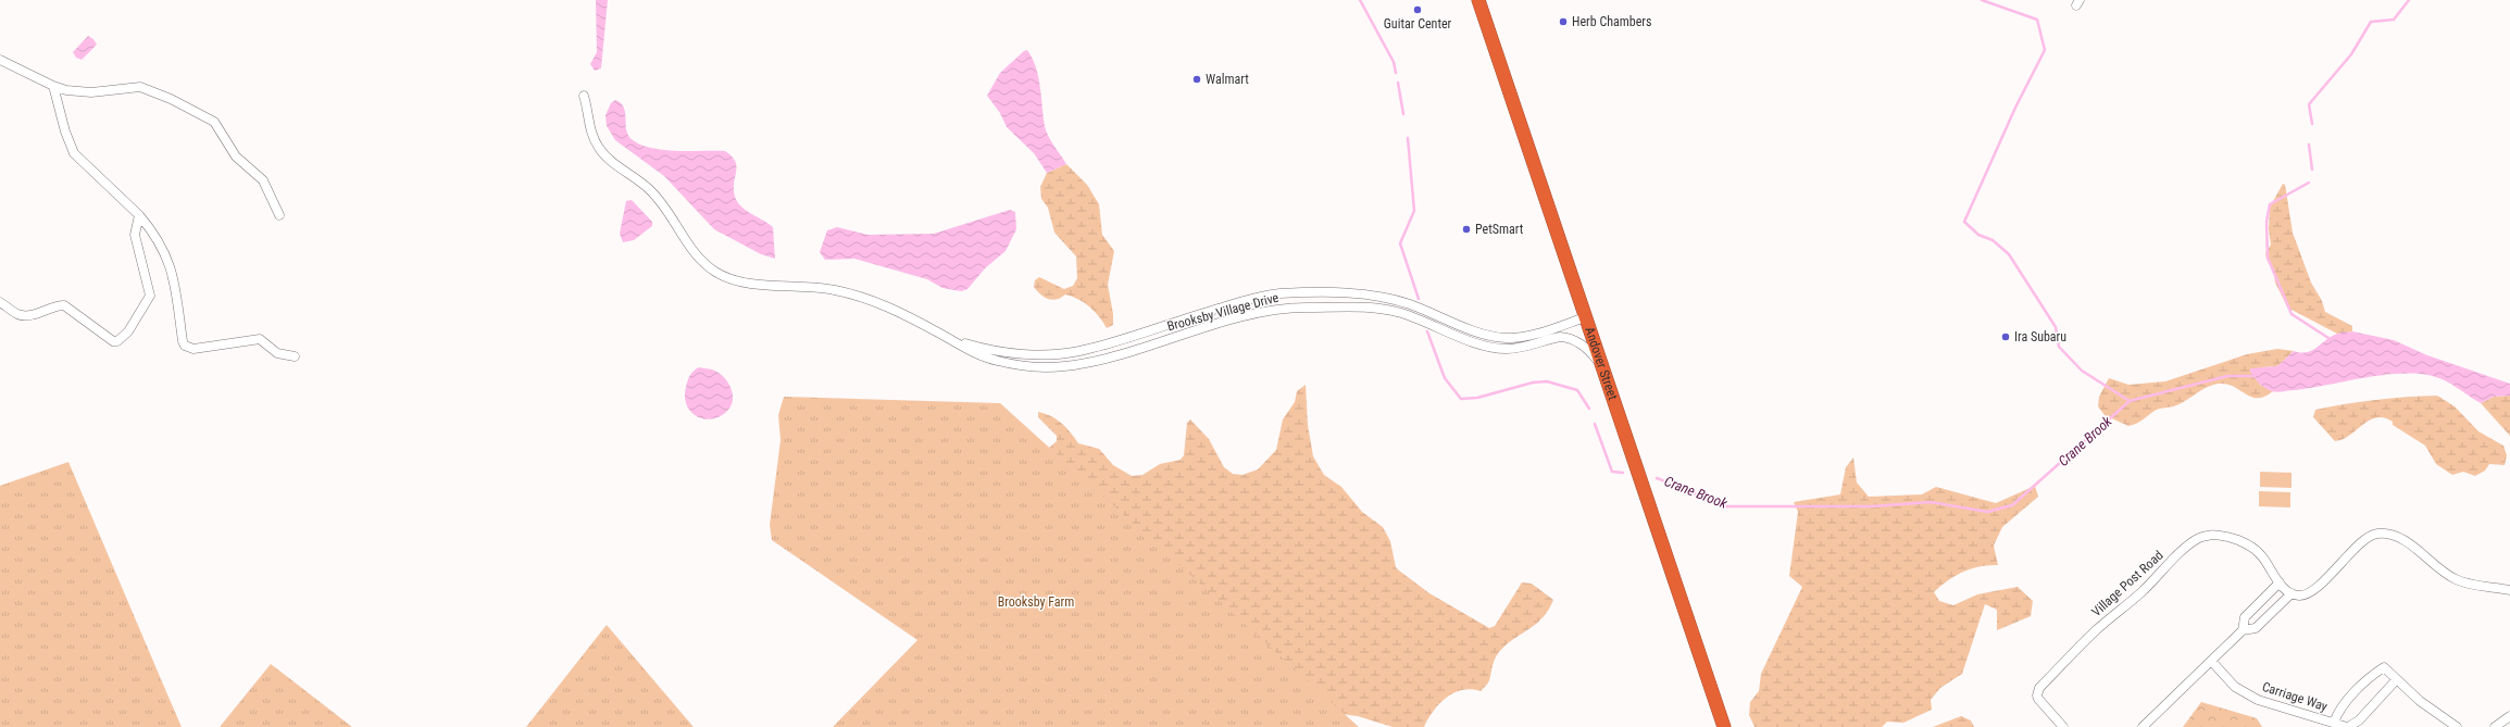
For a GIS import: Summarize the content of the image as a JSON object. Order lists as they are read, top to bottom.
{
  "streets": {
    "highway": ["Andover Street"],
    "street": ["Brooksby Village Drive", "Village Post Road", "Carriage Way"]
  },
  "crossings": [
    ["Brooksby Village Drive", "Andover Street"]
  ],
  "water": ["Crane Brook"],
  "parks": ["Brooksby Farm"],
  "places": [
    "Guitar Center",
    "Herb Chambers",
    "Walmart",
    "PetSmart",
    "Ira Subaru"
  ]
}
